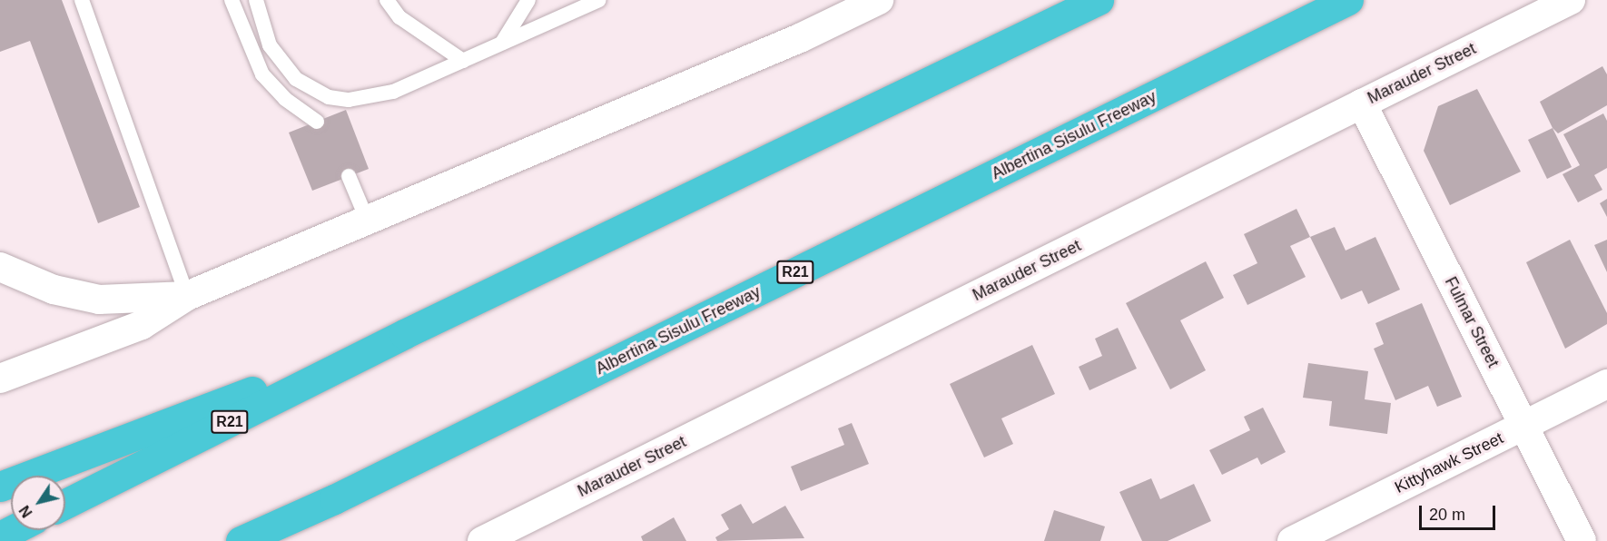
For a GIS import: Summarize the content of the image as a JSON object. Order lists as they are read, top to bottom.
{
  "streets": {
    "highway": ["Albertina Sisulu Freeway", "R21"],
    "street": ["Marauder Street", "Fulmar Street", "Kittyhawk Street"]
  },
  "crossings": [
    ["Marauder Street", "Fulmar Street"],
    ["Fulmar Street", "Kittyhawk Street"]
  ],
  "scale_bar": "20 m",
  "north": "bottom left"
}
